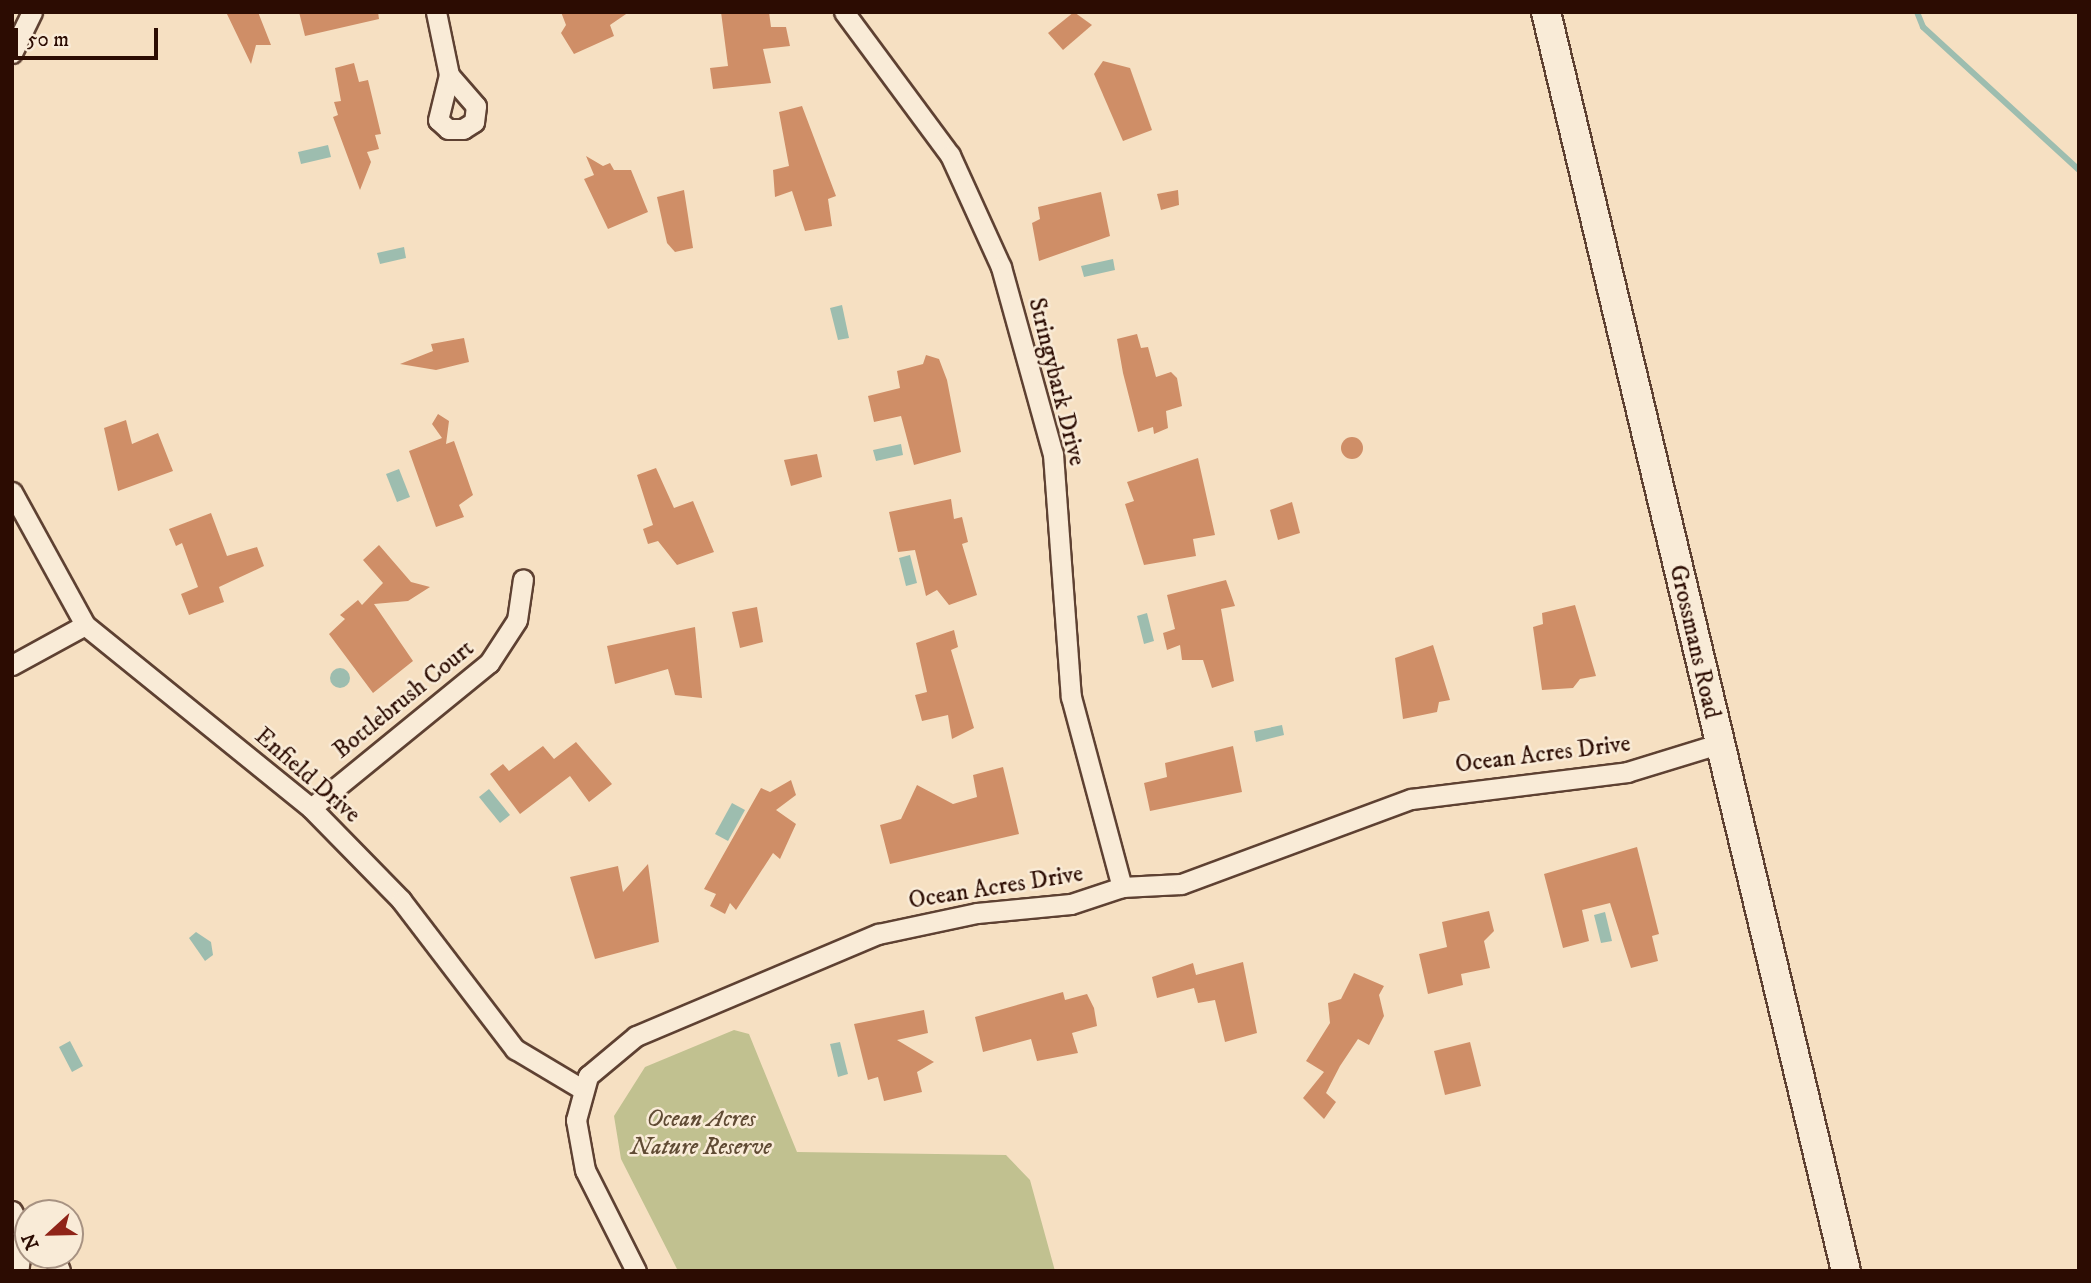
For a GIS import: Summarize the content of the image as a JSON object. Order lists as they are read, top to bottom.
{
  "streets": {
    "street": [
      "Stringybark Drive",
      "Grossmans Road",
      "Bottlebrush Court",
      "Ocean Acres Drive",
      "Enfield Drive"
    ]
  },
  "crossings": [
    ["Stringybark Drive", "Ocean Acres Drive"],
    ["Grossmans Road", "Ocean Acres Drive"],
    ["Bottlebrush Court", "Enfield Drive"],
    ["Ocean Acres Drive", "Enfield Drive"]
  ],
  "parks": ["Ocean Acres Nature Reserve"],
  "scale_bar": "50 m",
  "north": "left"
}
